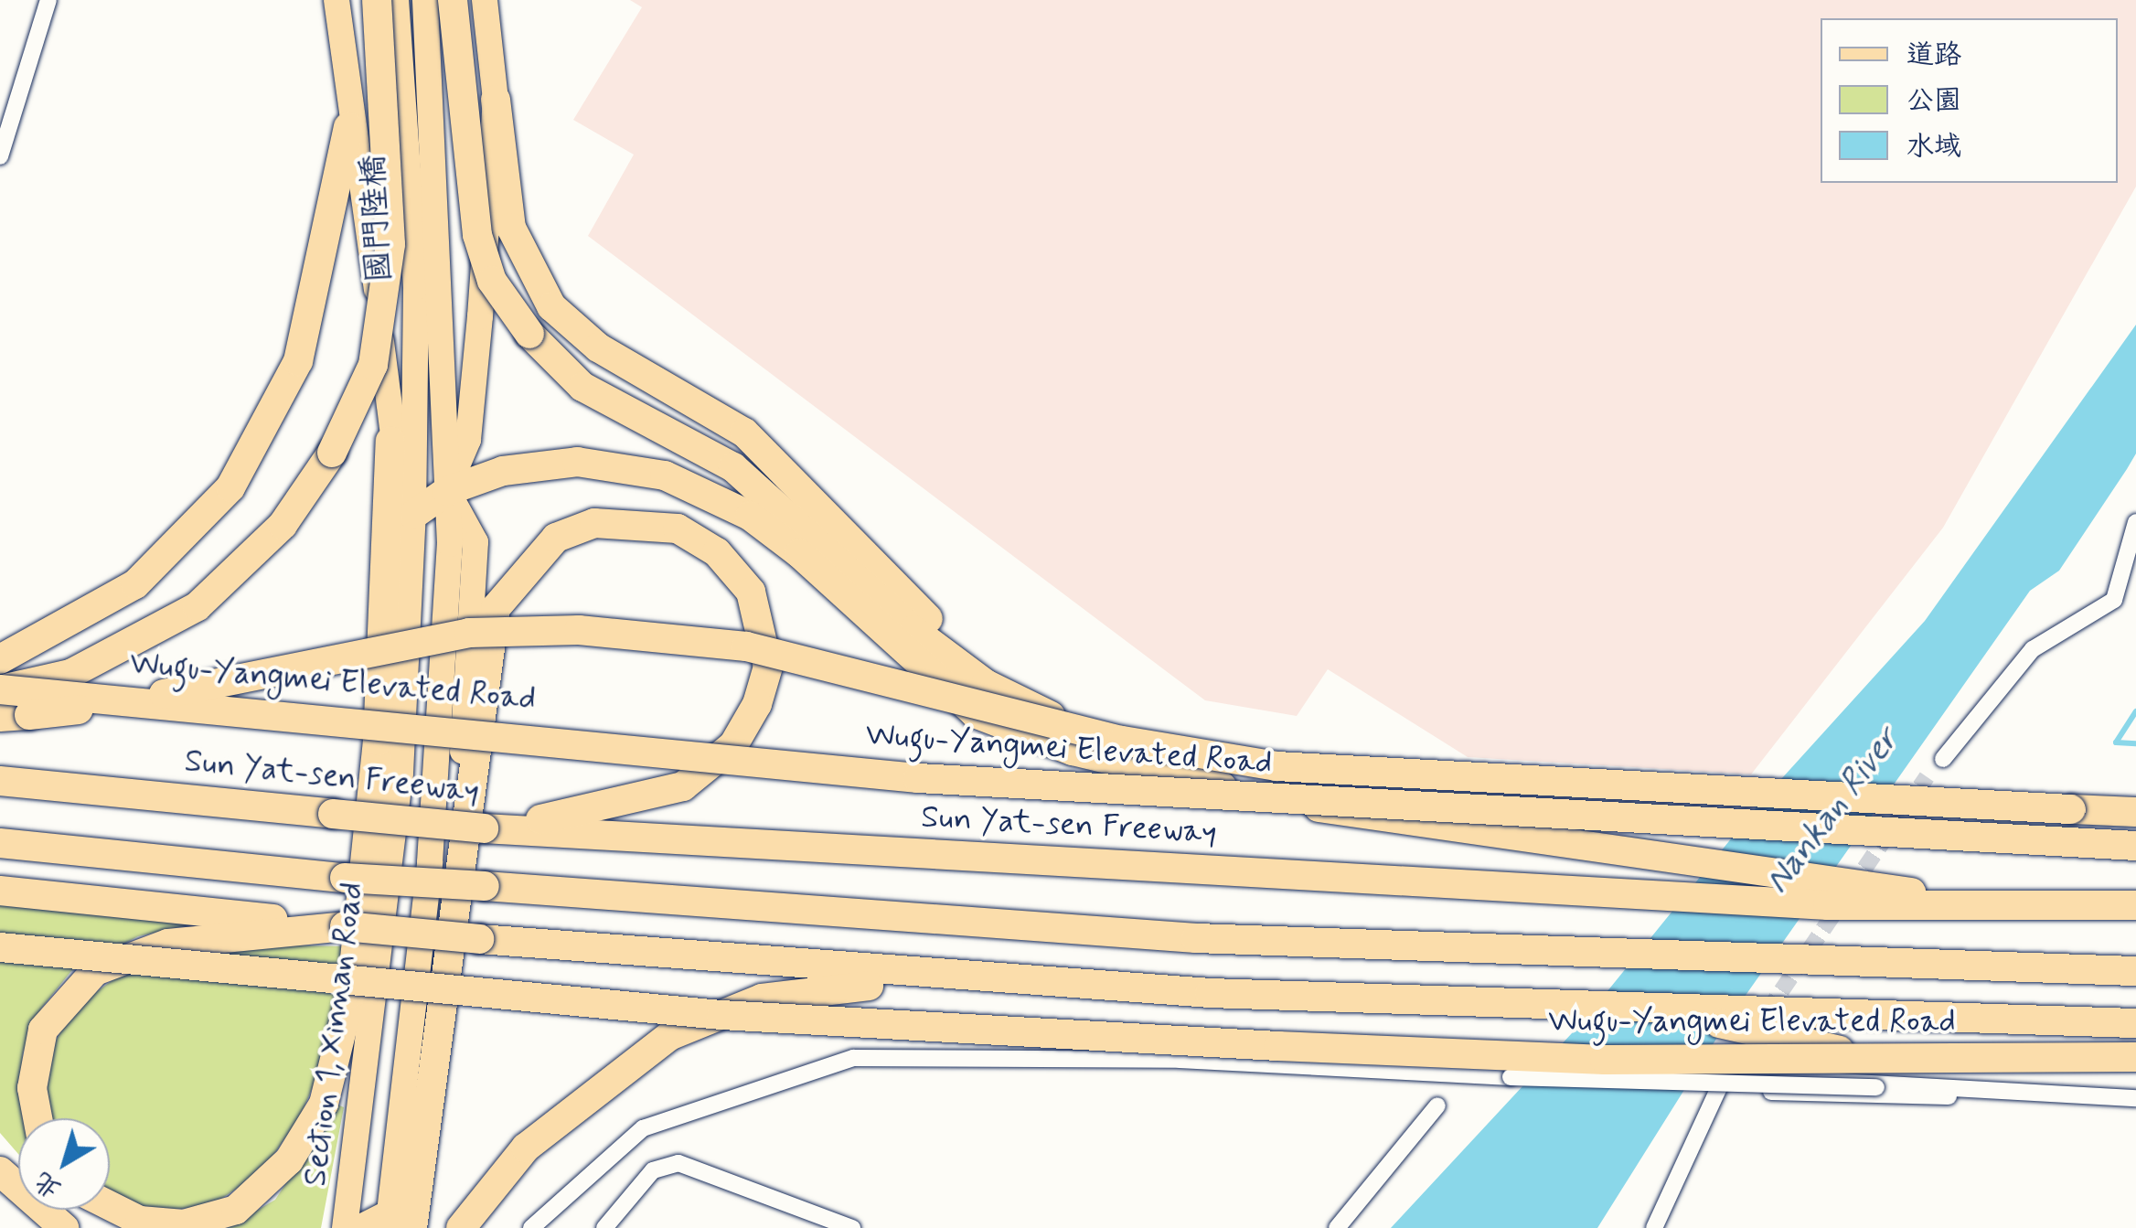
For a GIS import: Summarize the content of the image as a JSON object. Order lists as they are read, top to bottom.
{
  "streets": {
    "highway": ["Wugu-Yangmei Elevated Road", "Sun Yat-sen Freeway"],
    "main road": ["國門陸橋", "Section 1, Xinnan Road"]
  },
  "water": ["Nankan River"],
  "legend": ["道路", "公園", "水域"],
  "north": "bottom left"
}
